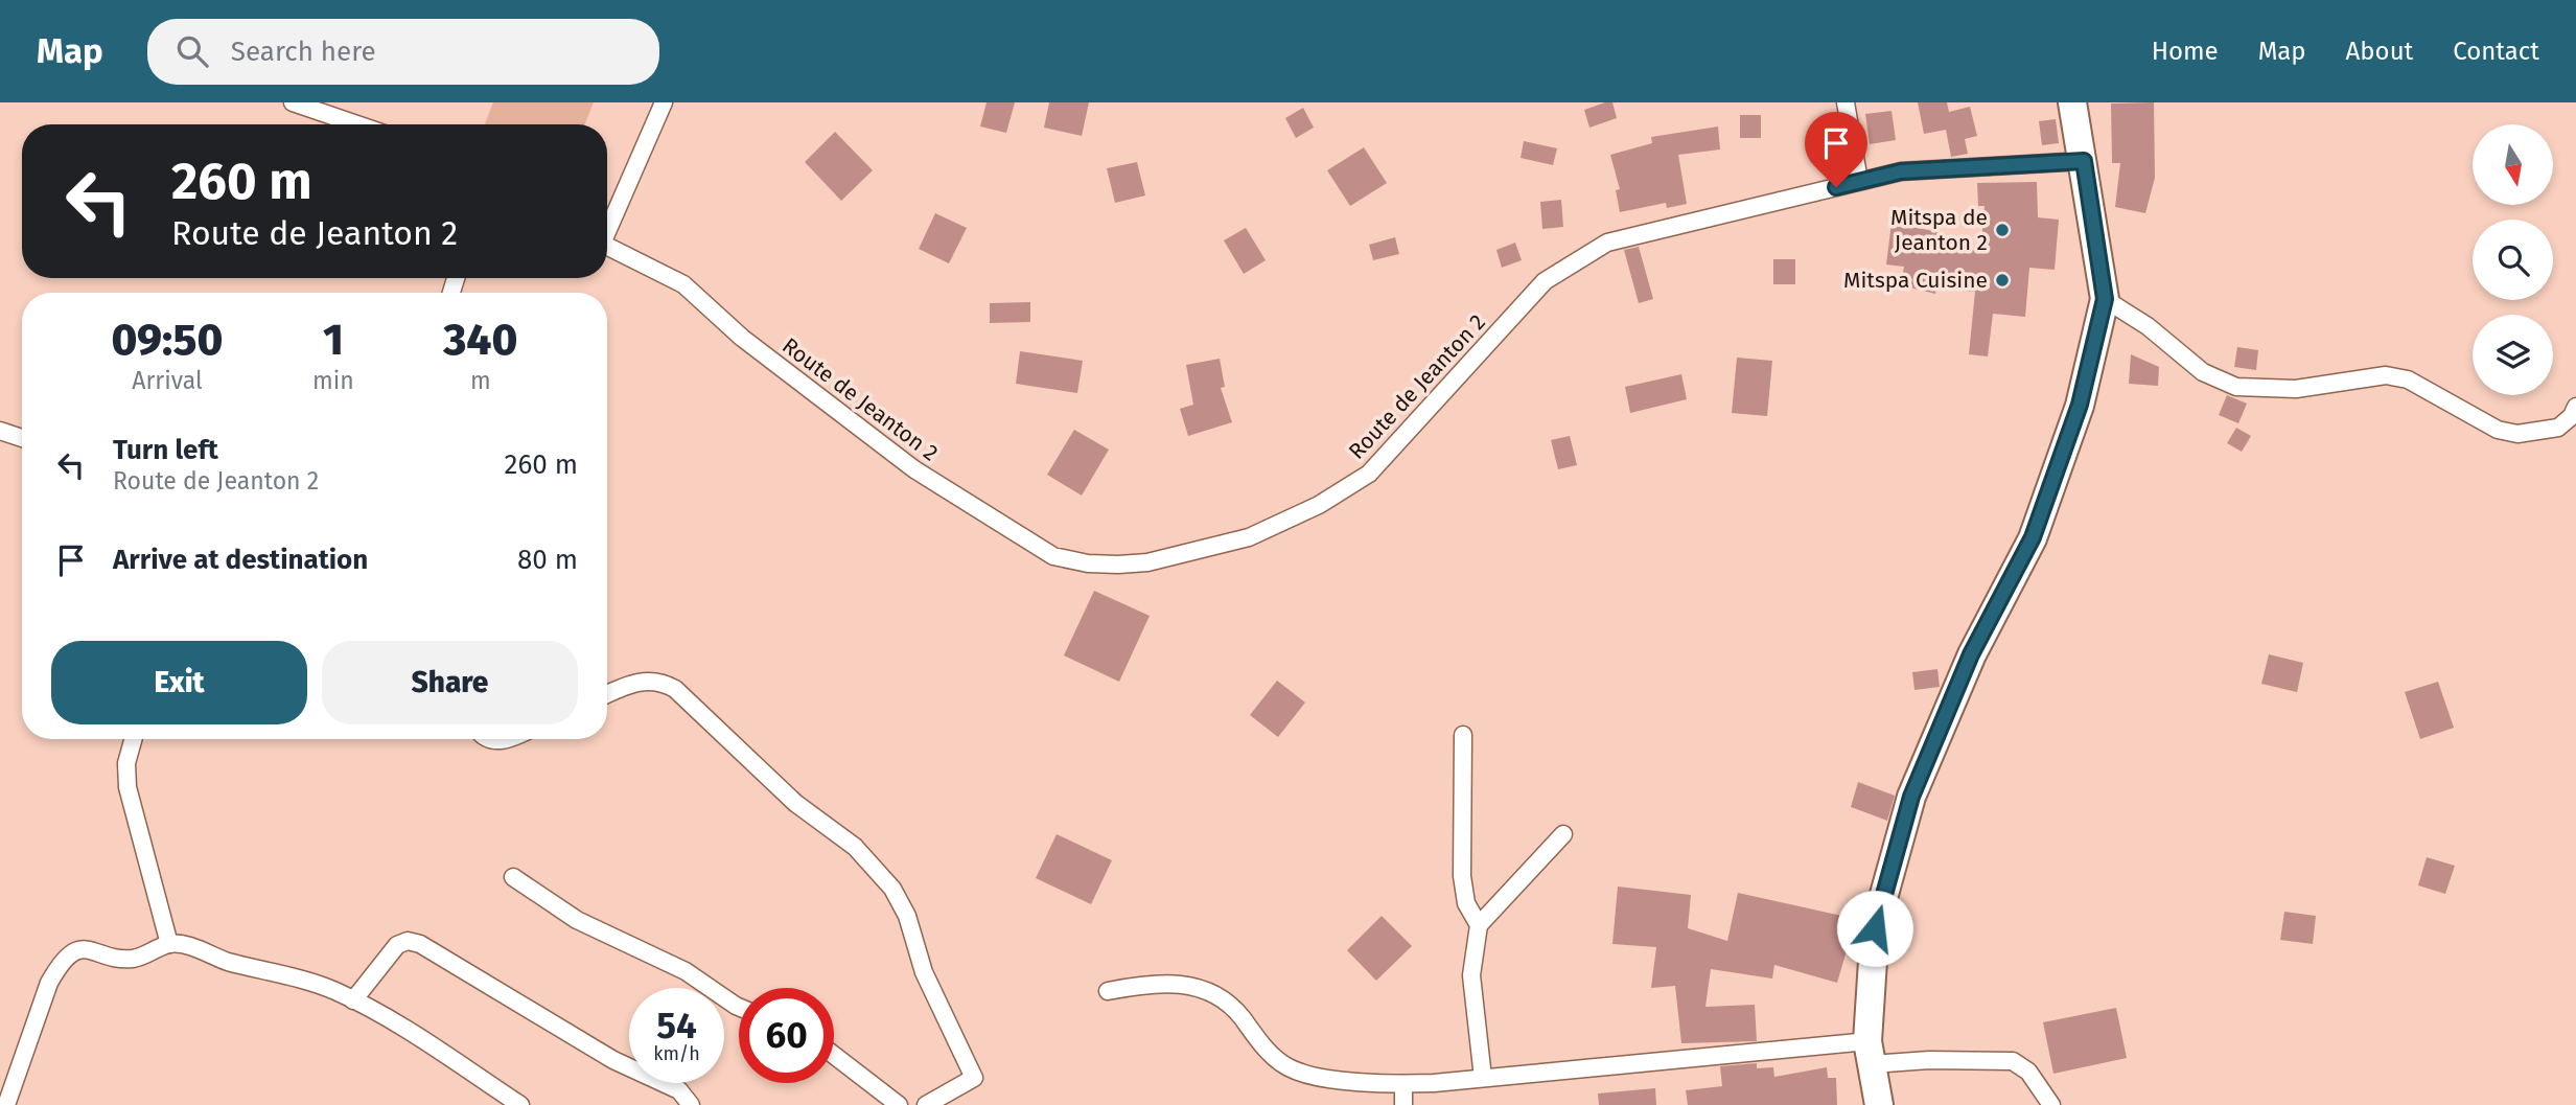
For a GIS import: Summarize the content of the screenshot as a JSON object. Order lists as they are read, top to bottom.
{
  "streets": {
    "street": ["Route de Jeanton 2"]
  },
  "places": ["Mitspa de Jeanton 2", "Mitspa Cuisine"],
  "north": "bottom",
  "page": {
    "header": "Map",
    "search": "Search here",
    "nav": [
      "Home",
      "Map",
      "About",
      "Contact"
    ],
    "turn": ["260 m", "Route de Jeanton 2"],
    "eta": [
      "09:50",
      "Arrival",
      "1",
      "min",
      "340",
      "m"
    ],
    "list": [
      {
        "name": "Turn left",
        "note": "Route de Jeanton 2",
        "value": "260 m"
      },
      {
        "name": "Arrive at destination",
        "value": "80 m"
      }
    ],
    "buttons": ["Exit", "Share"],
    "speed": "54 km/h",
    "limit": "60"
  }
}
